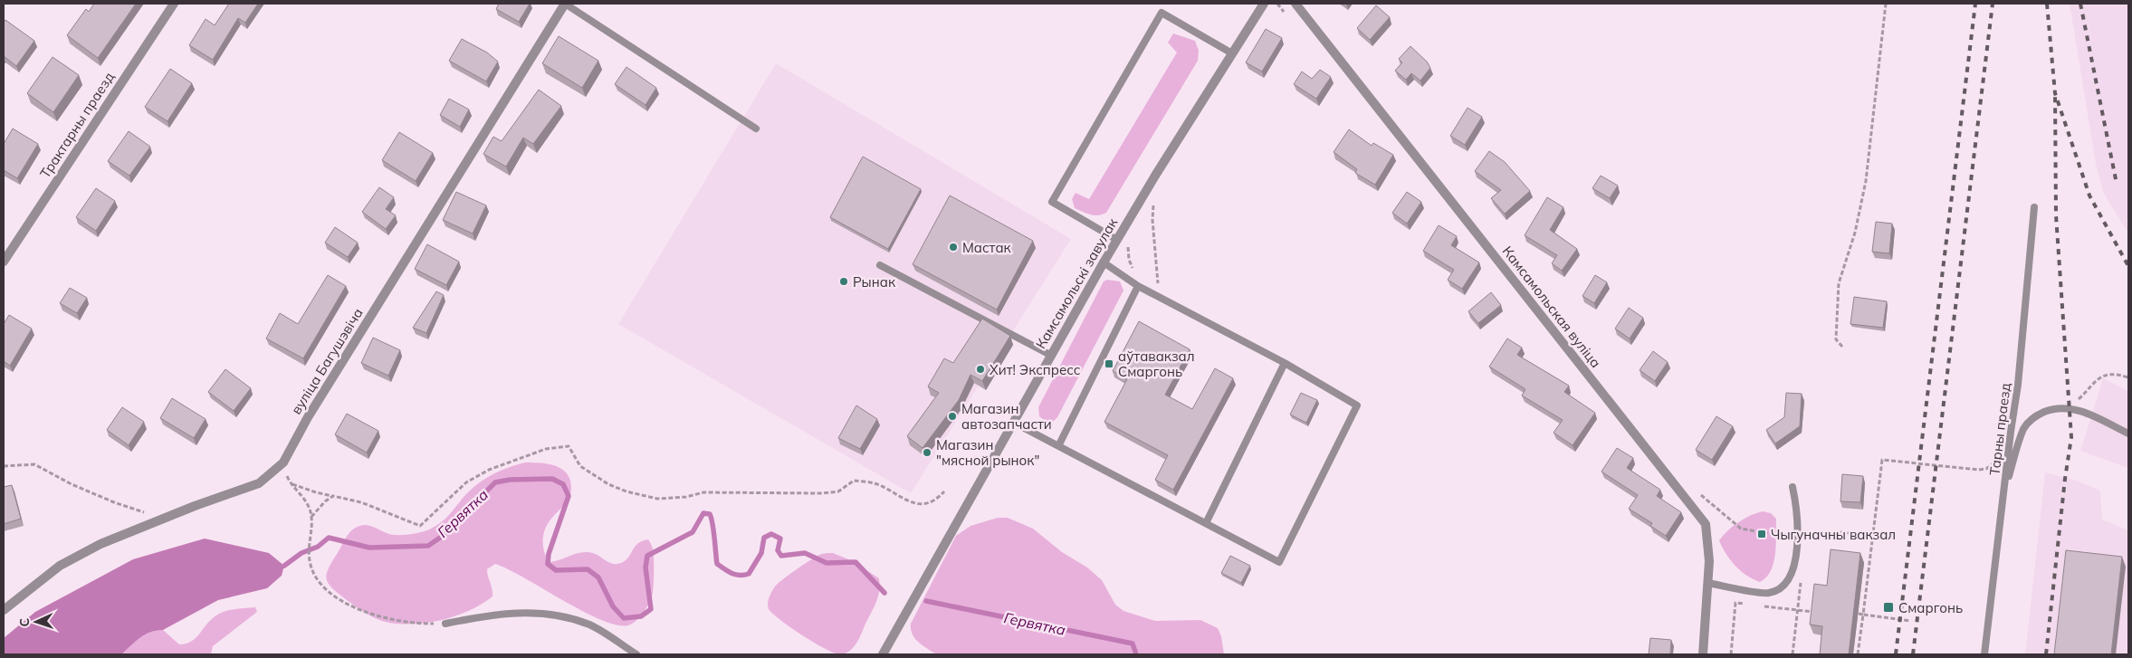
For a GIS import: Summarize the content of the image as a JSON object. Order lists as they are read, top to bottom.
{
  "streets": {
    "street": [
      "Трактарны праезд",
      "Камсамольскі завулак",
      "Камсамольская вуліца",
      "вуліца Багушэвіча"
    ],
    "lane": ["Тарны праезд"]
  },
  "water": ["Гервятка"],
  "places": {
    "other": [
      "Мастак",
      "Рынак",
      "Хит! Экспресс",
      "Магазин автозапчасти",
      "Магазин \"мясной рынок\""
    ],
    "transit": ["аўтавакзал Смаргонь", "Чыгуначны вакзал", "Смаргонь"]
  },
  "north": "left"
}
